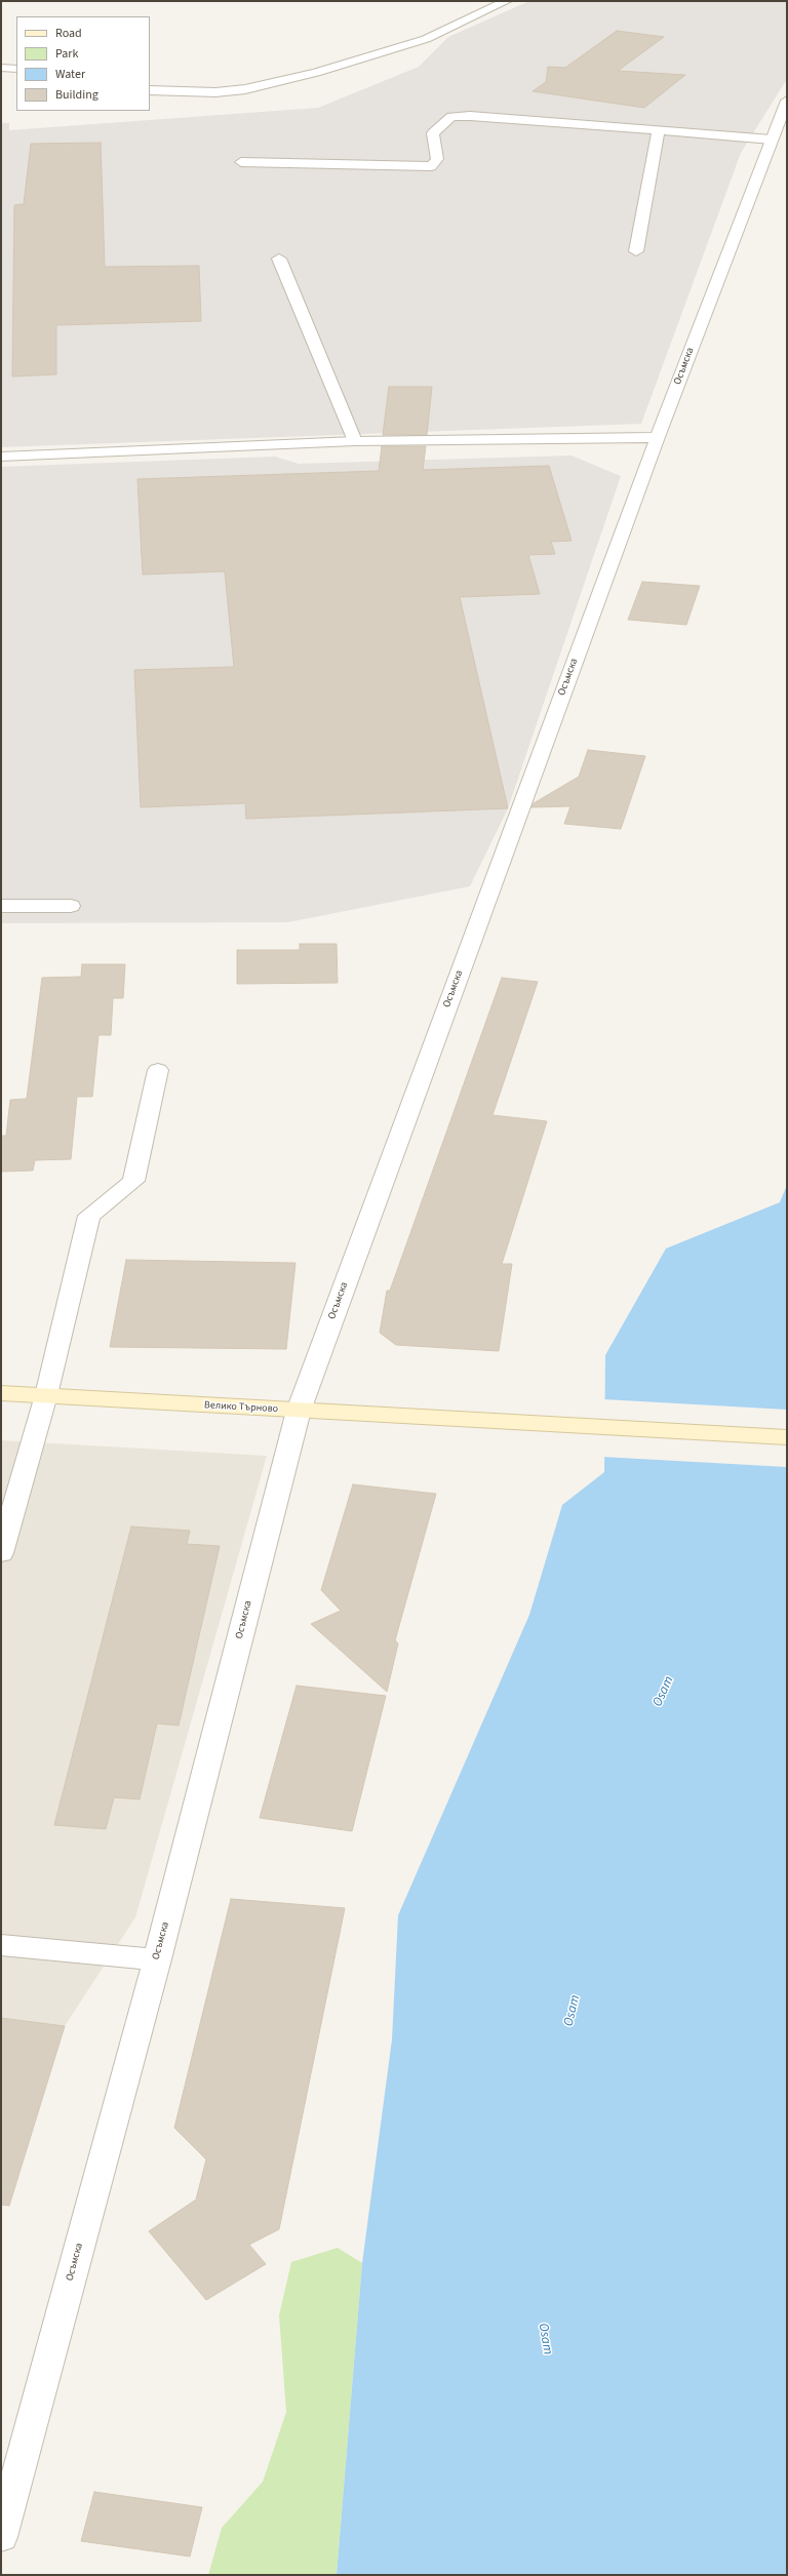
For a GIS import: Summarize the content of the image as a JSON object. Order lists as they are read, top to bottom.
{
  "streets": {
    "street": ["Осъмска", "Велико Търново"]
  },
  "crossings": [
    ["Осъмска", "Велико Търново"]
  ],
  "water": ["Osam"],
  "legend": [
    "Road",
    "Park",
    "Water",
    "Building"
  ]
}
